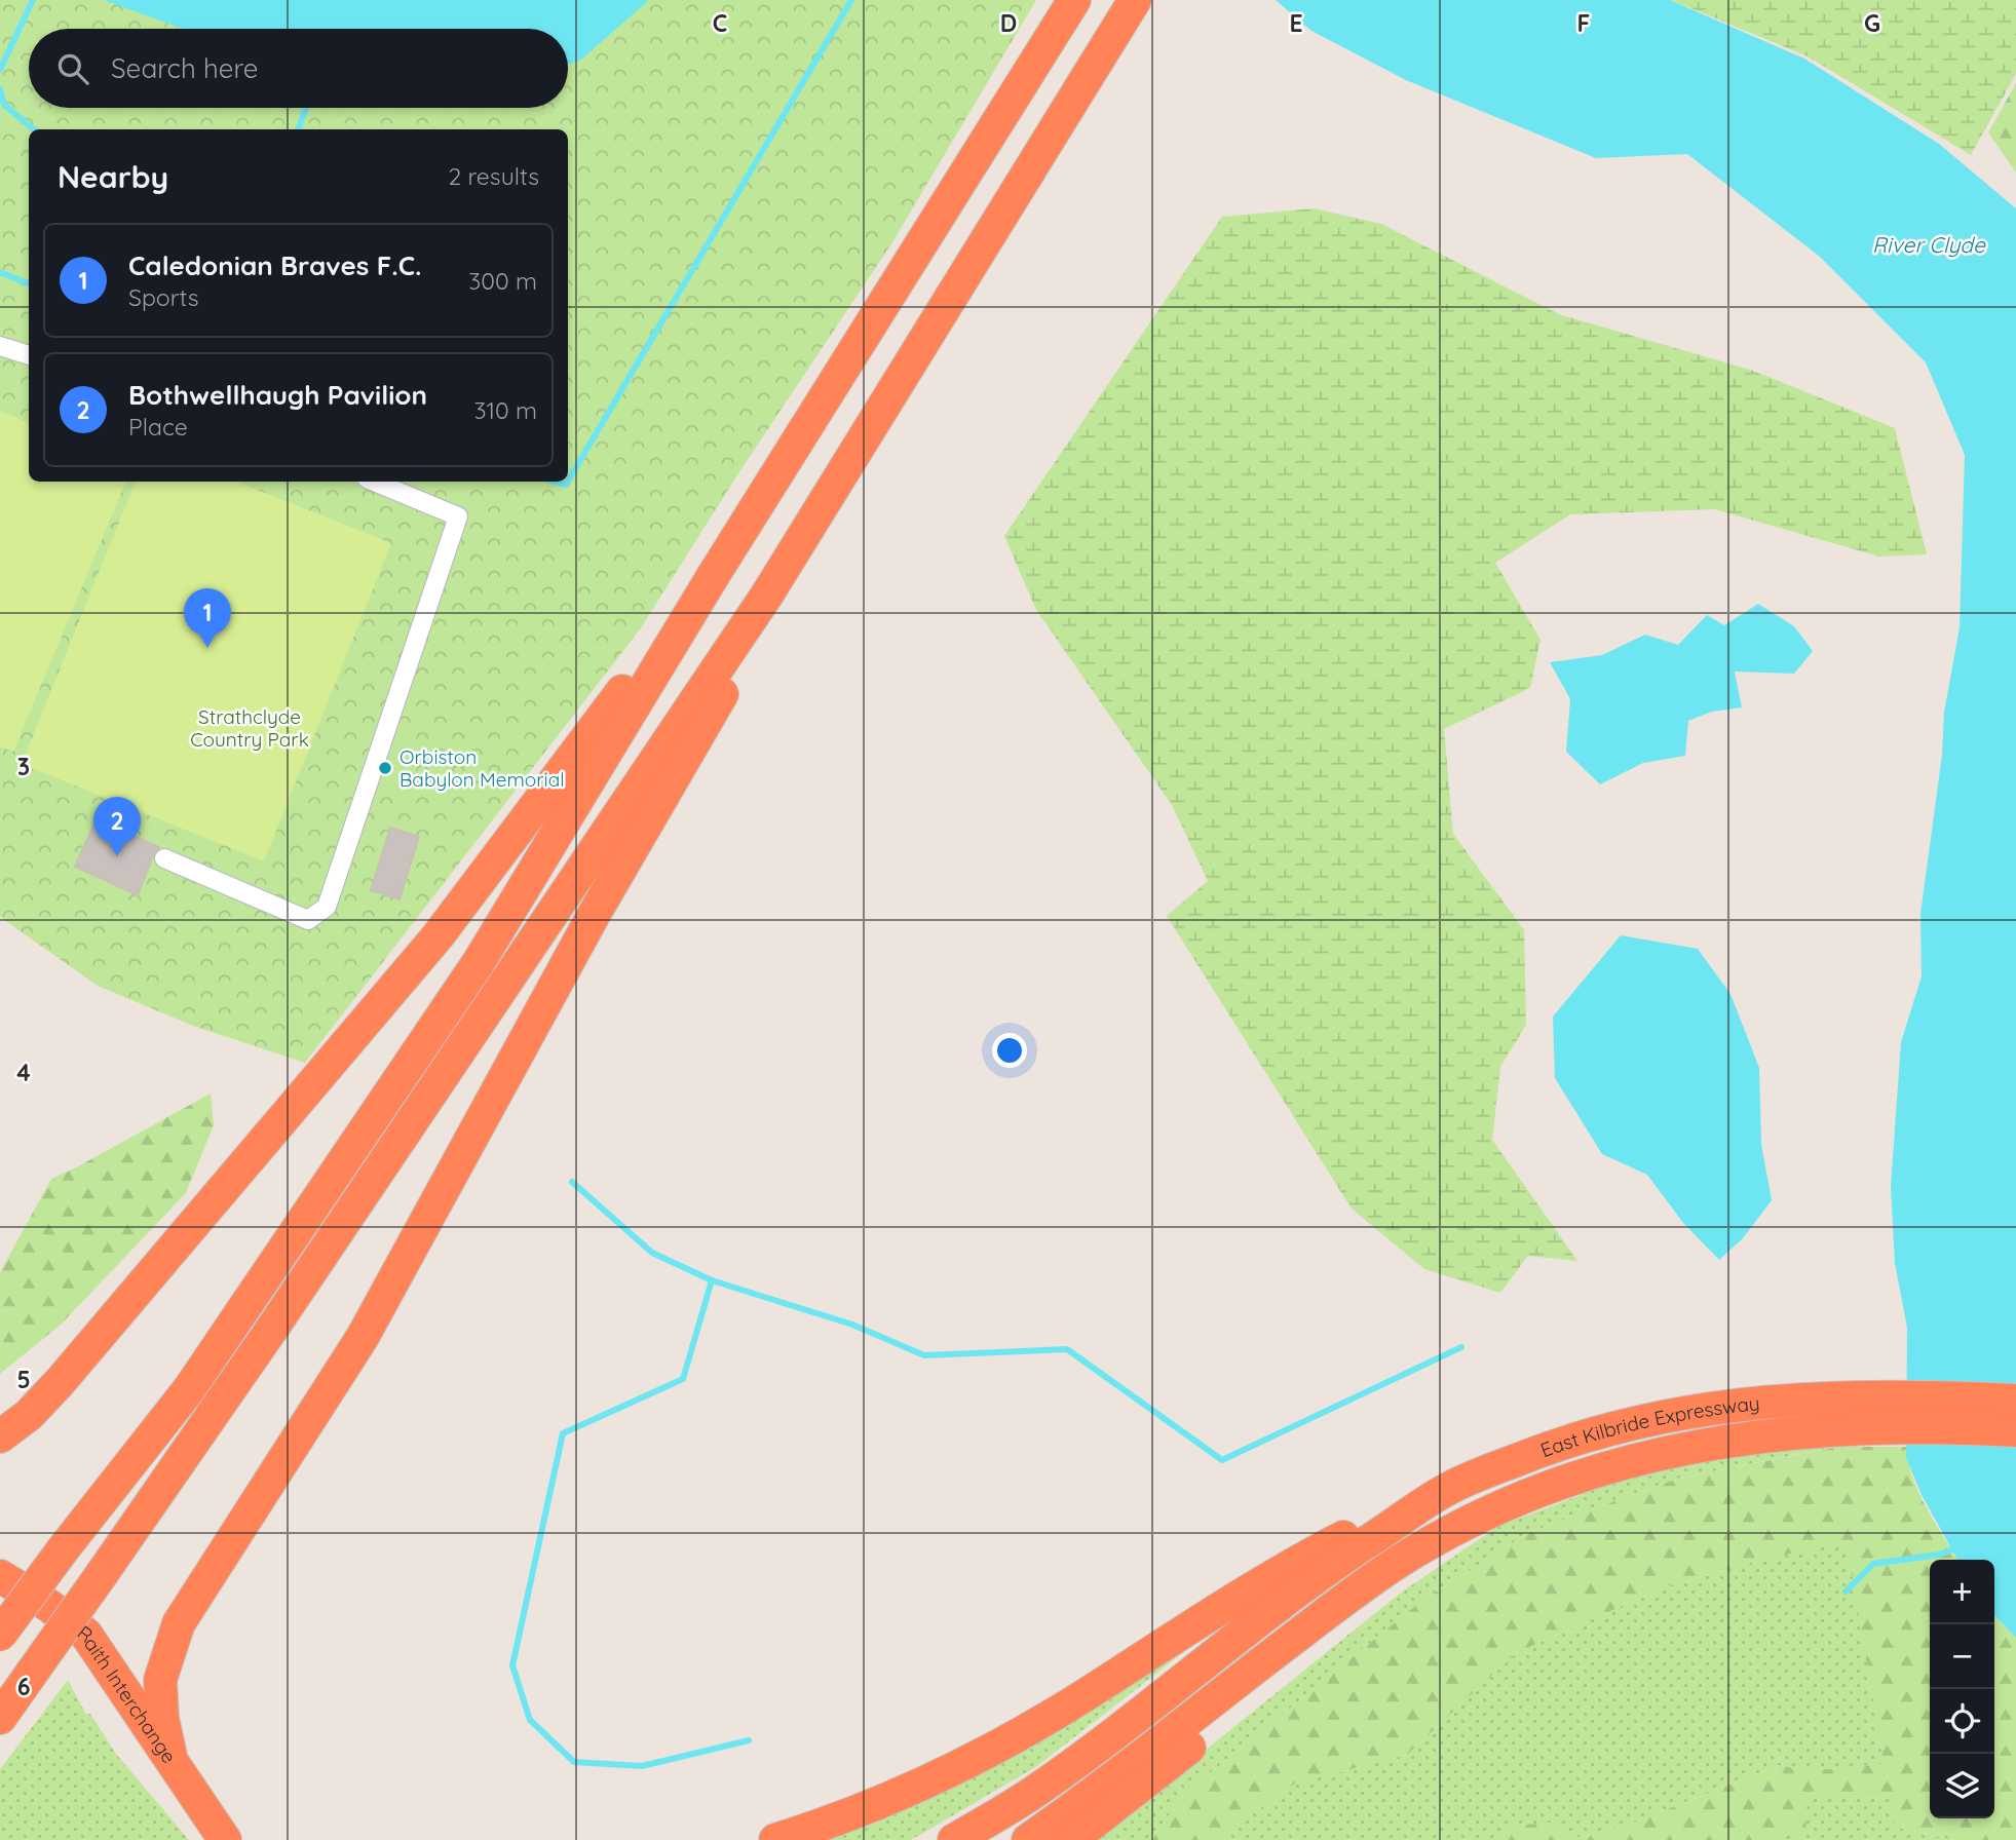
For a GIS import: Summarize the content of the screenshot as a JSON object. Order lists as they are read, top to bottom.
{
  "streets": {
    "highway": ["East Kilbride Expressway", "Raith Interchange"]
  },
  "water": ["River Clyde"],
  "parks": ["Strathclyde Country Park"],
  "places": ["Orbiston Babylon Memorial"],
  "page": {
    "search": "Search here",
    "heading": ["Nearby", "2 results"],
    "list": [
      {
        "mark": "1",
        "name": "Caledonian Braves F.C.",
        "note": "Sports",
        "value": "300 m"
      },
      {
        "mark": "2",
        "name": "Bothwellhaugh Pavilion",
        "note": "Place",
        "value": "310 m"
      }
    ],
    "pins": ["1", "2"],
    "map_buttons": ["+", "−"]
  },
  "grid": {
    "columns": [
      "C",
      "D",
      "E",
      "F",
      "G"
    ],
    "rows": [
      "3",
      "4",
      "5",
      "6"
    ]
  }
}
